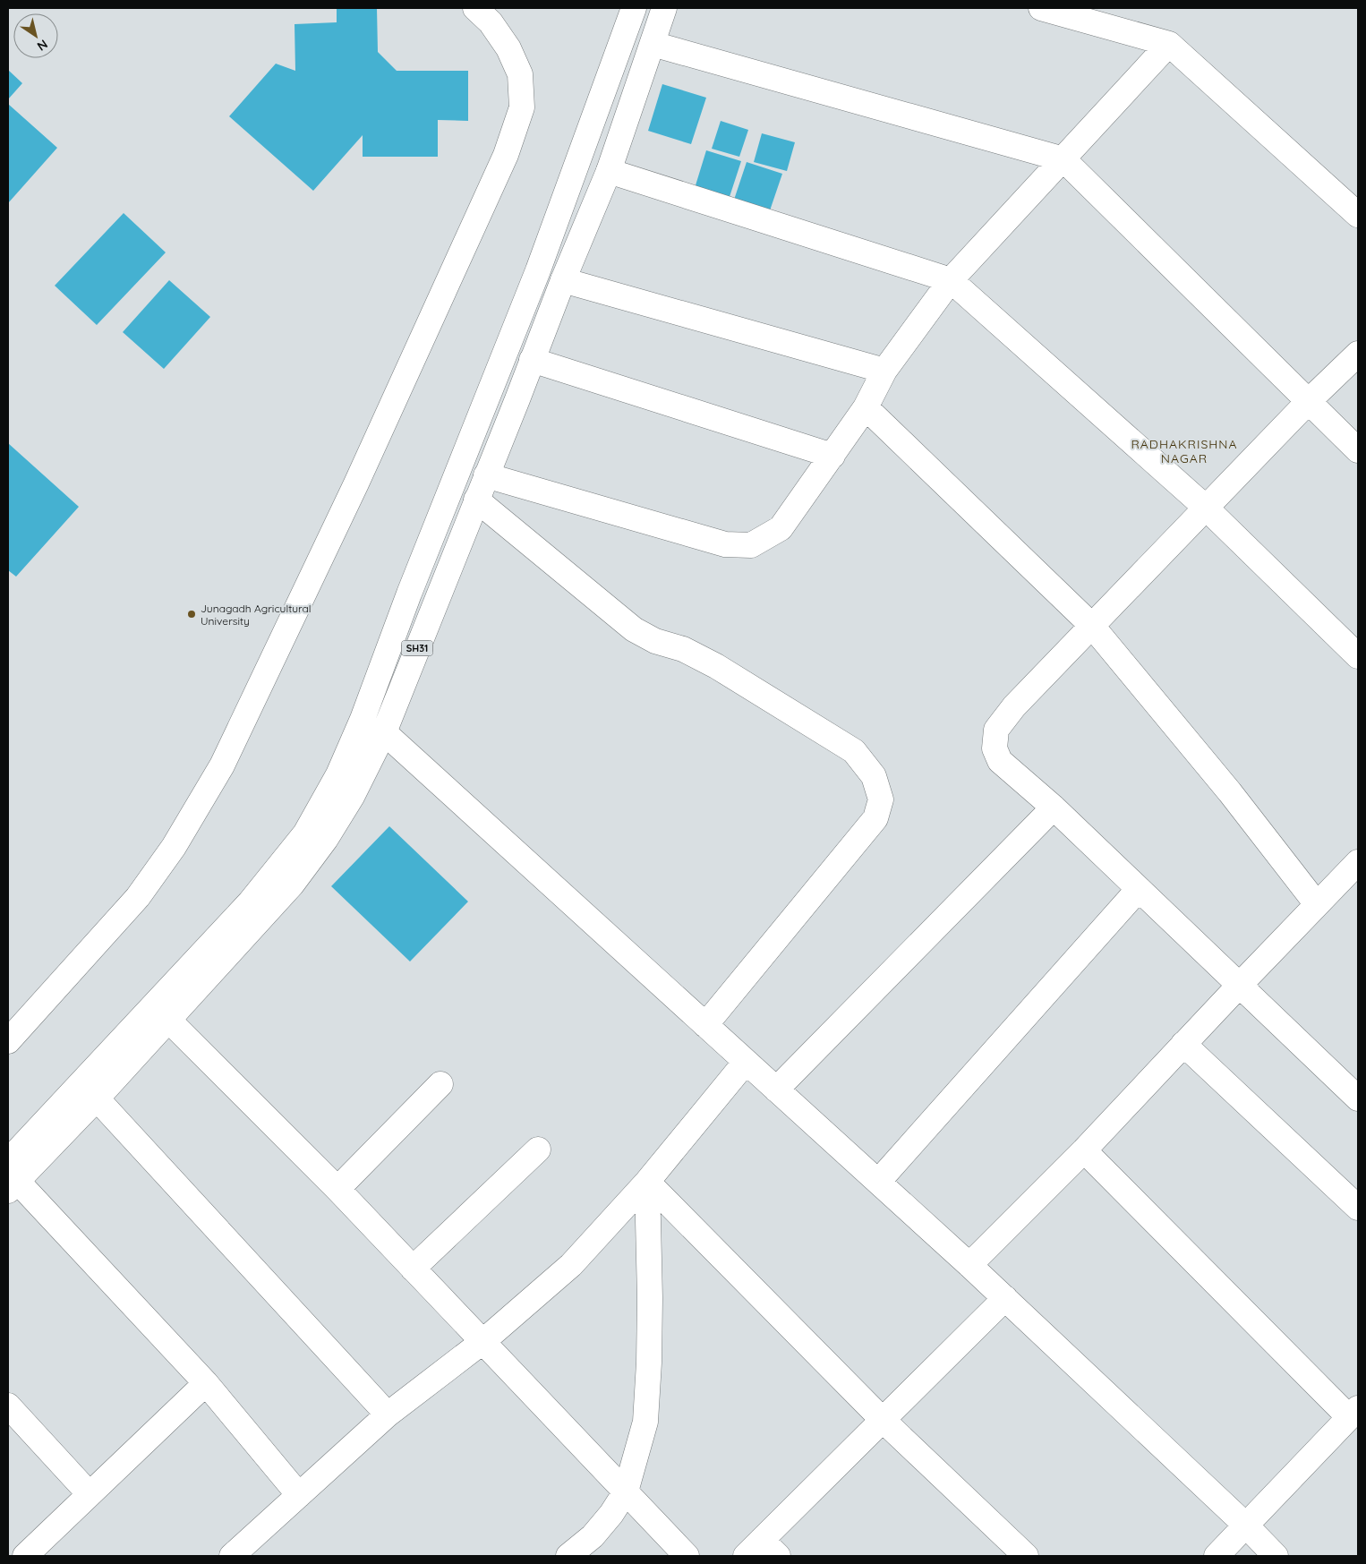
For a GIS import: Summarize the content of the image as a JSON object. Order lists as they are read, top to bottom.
{
  "streets": {
    "street": ["SH31"]
  },
  "districts": ["RADHAKRISHNA NAGAR"],
  "places": ["Junagadh Agricultural University"],
  "north": "bottom right"
}
